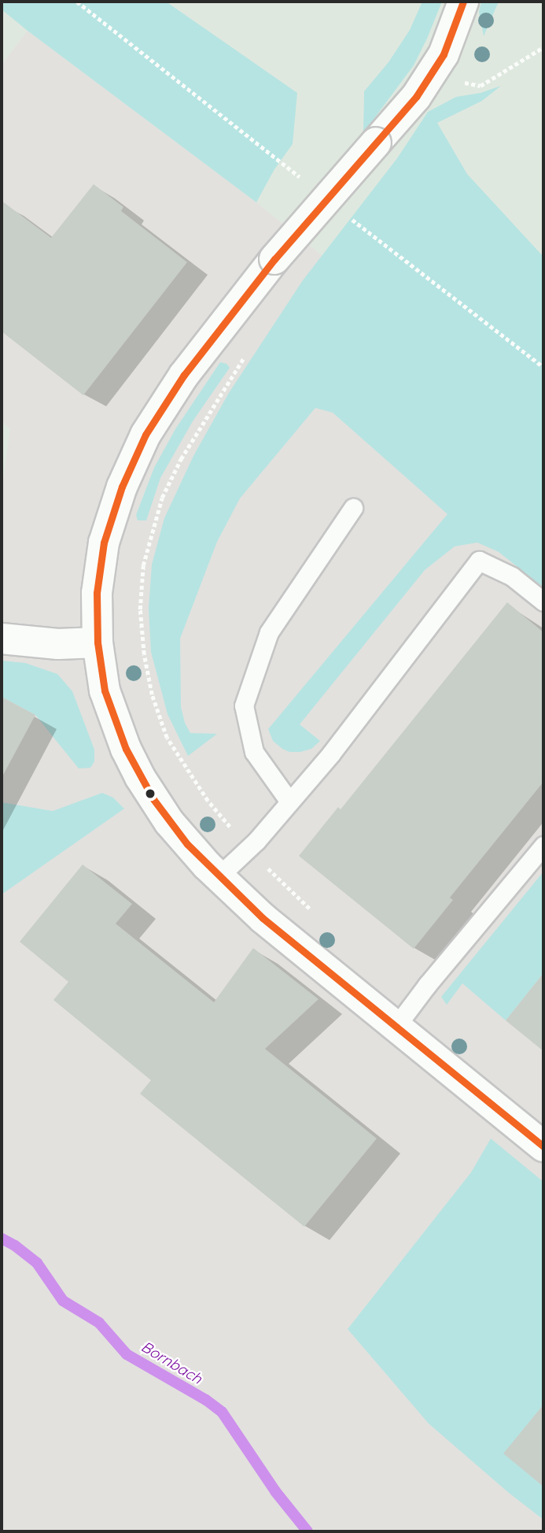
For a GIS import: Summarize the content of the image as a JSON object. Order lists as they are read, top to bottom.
{
  "water": ["Bornbach"]
}
